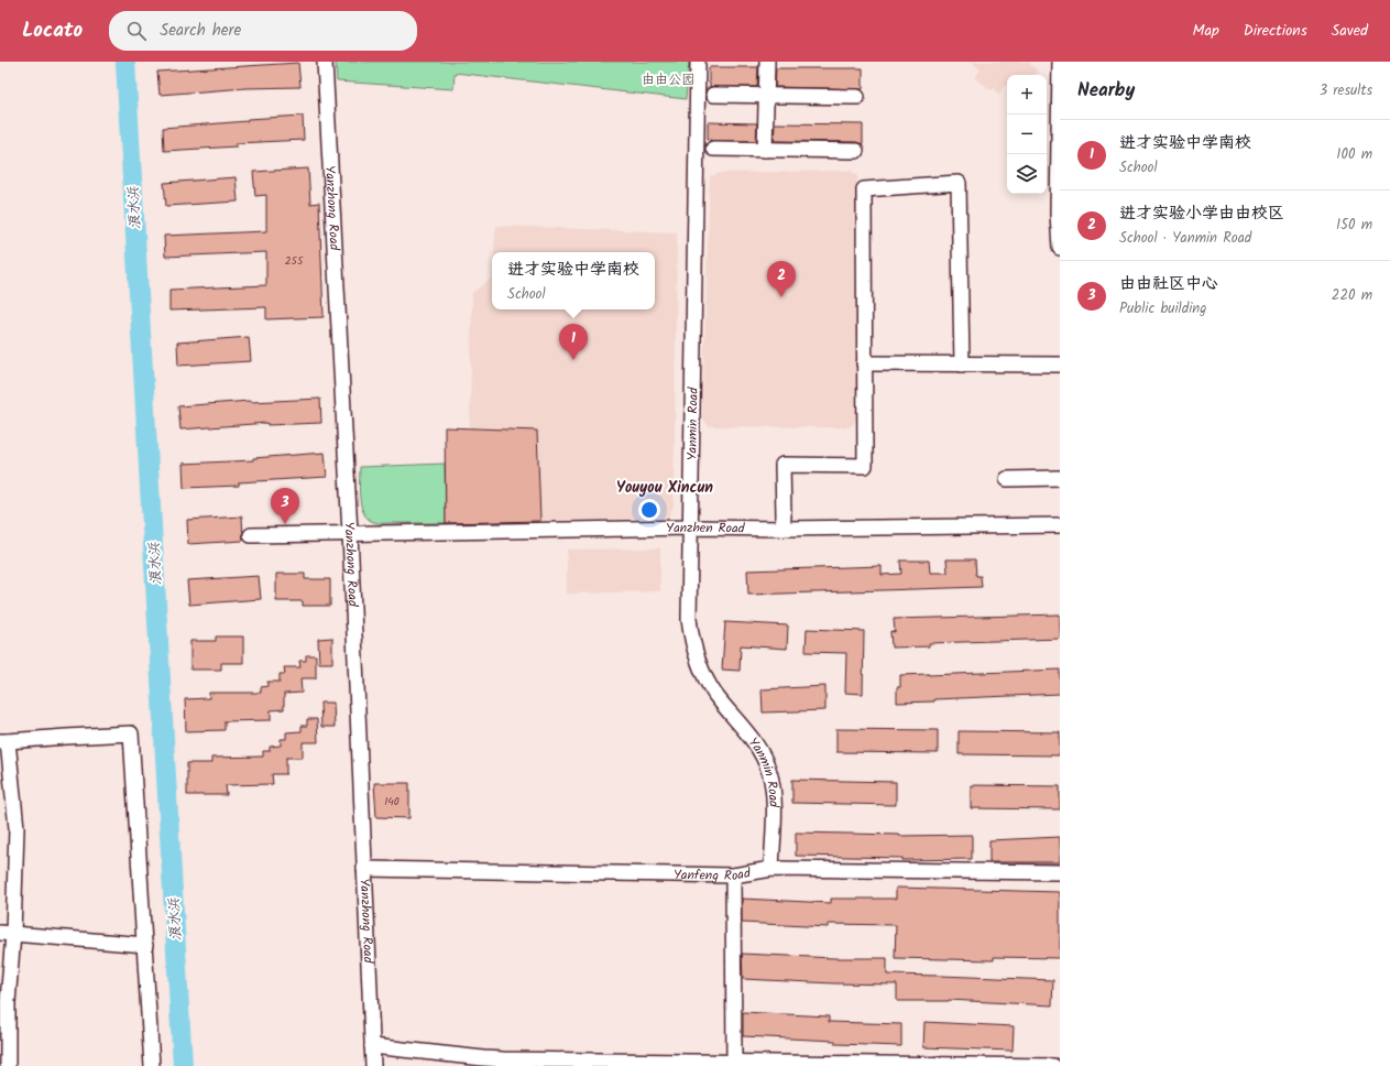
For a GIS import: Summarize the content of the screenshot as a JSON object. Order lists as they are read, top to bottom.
{
  "streets": {
    "street": [
      "Yanzhong Road",
      "Yanmin Road",
      "Yanzhen Road",
      "Yanfeng Road"
    ]
  },
  "crossings": [
    ["Yanzhong Road", "Yanzhen Road"],
    ["Yanzhong Road", "Yanfeng Road"],
    ["Yanmin Road", "Yanzhen Road"],
    ["Yanmin Road", "Yanfeng Road"]
  ],
  "districts": ["Youyou Xincun"],
  "water": ["浪水浜"],
  "parks": ["由由公园"],
  "house_numbers": ["255", "140"],
  "page": {
    "header": "Locato",
    "search": "Search here",
    "nav": ["Map", "Directions", "Saved"],
    "heading": ["Nearby", "3 results"],
    "map_buttons": ["+", "−"],
    "list": [
      {
        "mark": "1",
        "name": "进才实验中学南校",
        "note": "School",
        "value": "100 m"
      },
      {
        "mark": "2",
        "name": "进才实验小学由由校区",
        "note": "School · Yanmin Road",
        "value": "150 m"
      },
      {
        "mark": "3",
        "name": "由由社区中心",
        "note": "Public building",
        "value": "220 m"
      }
    ],
    "popup": ["进才实验中学南校", "School"],
    "pins": ["2", "1", "3"]
  }
}
